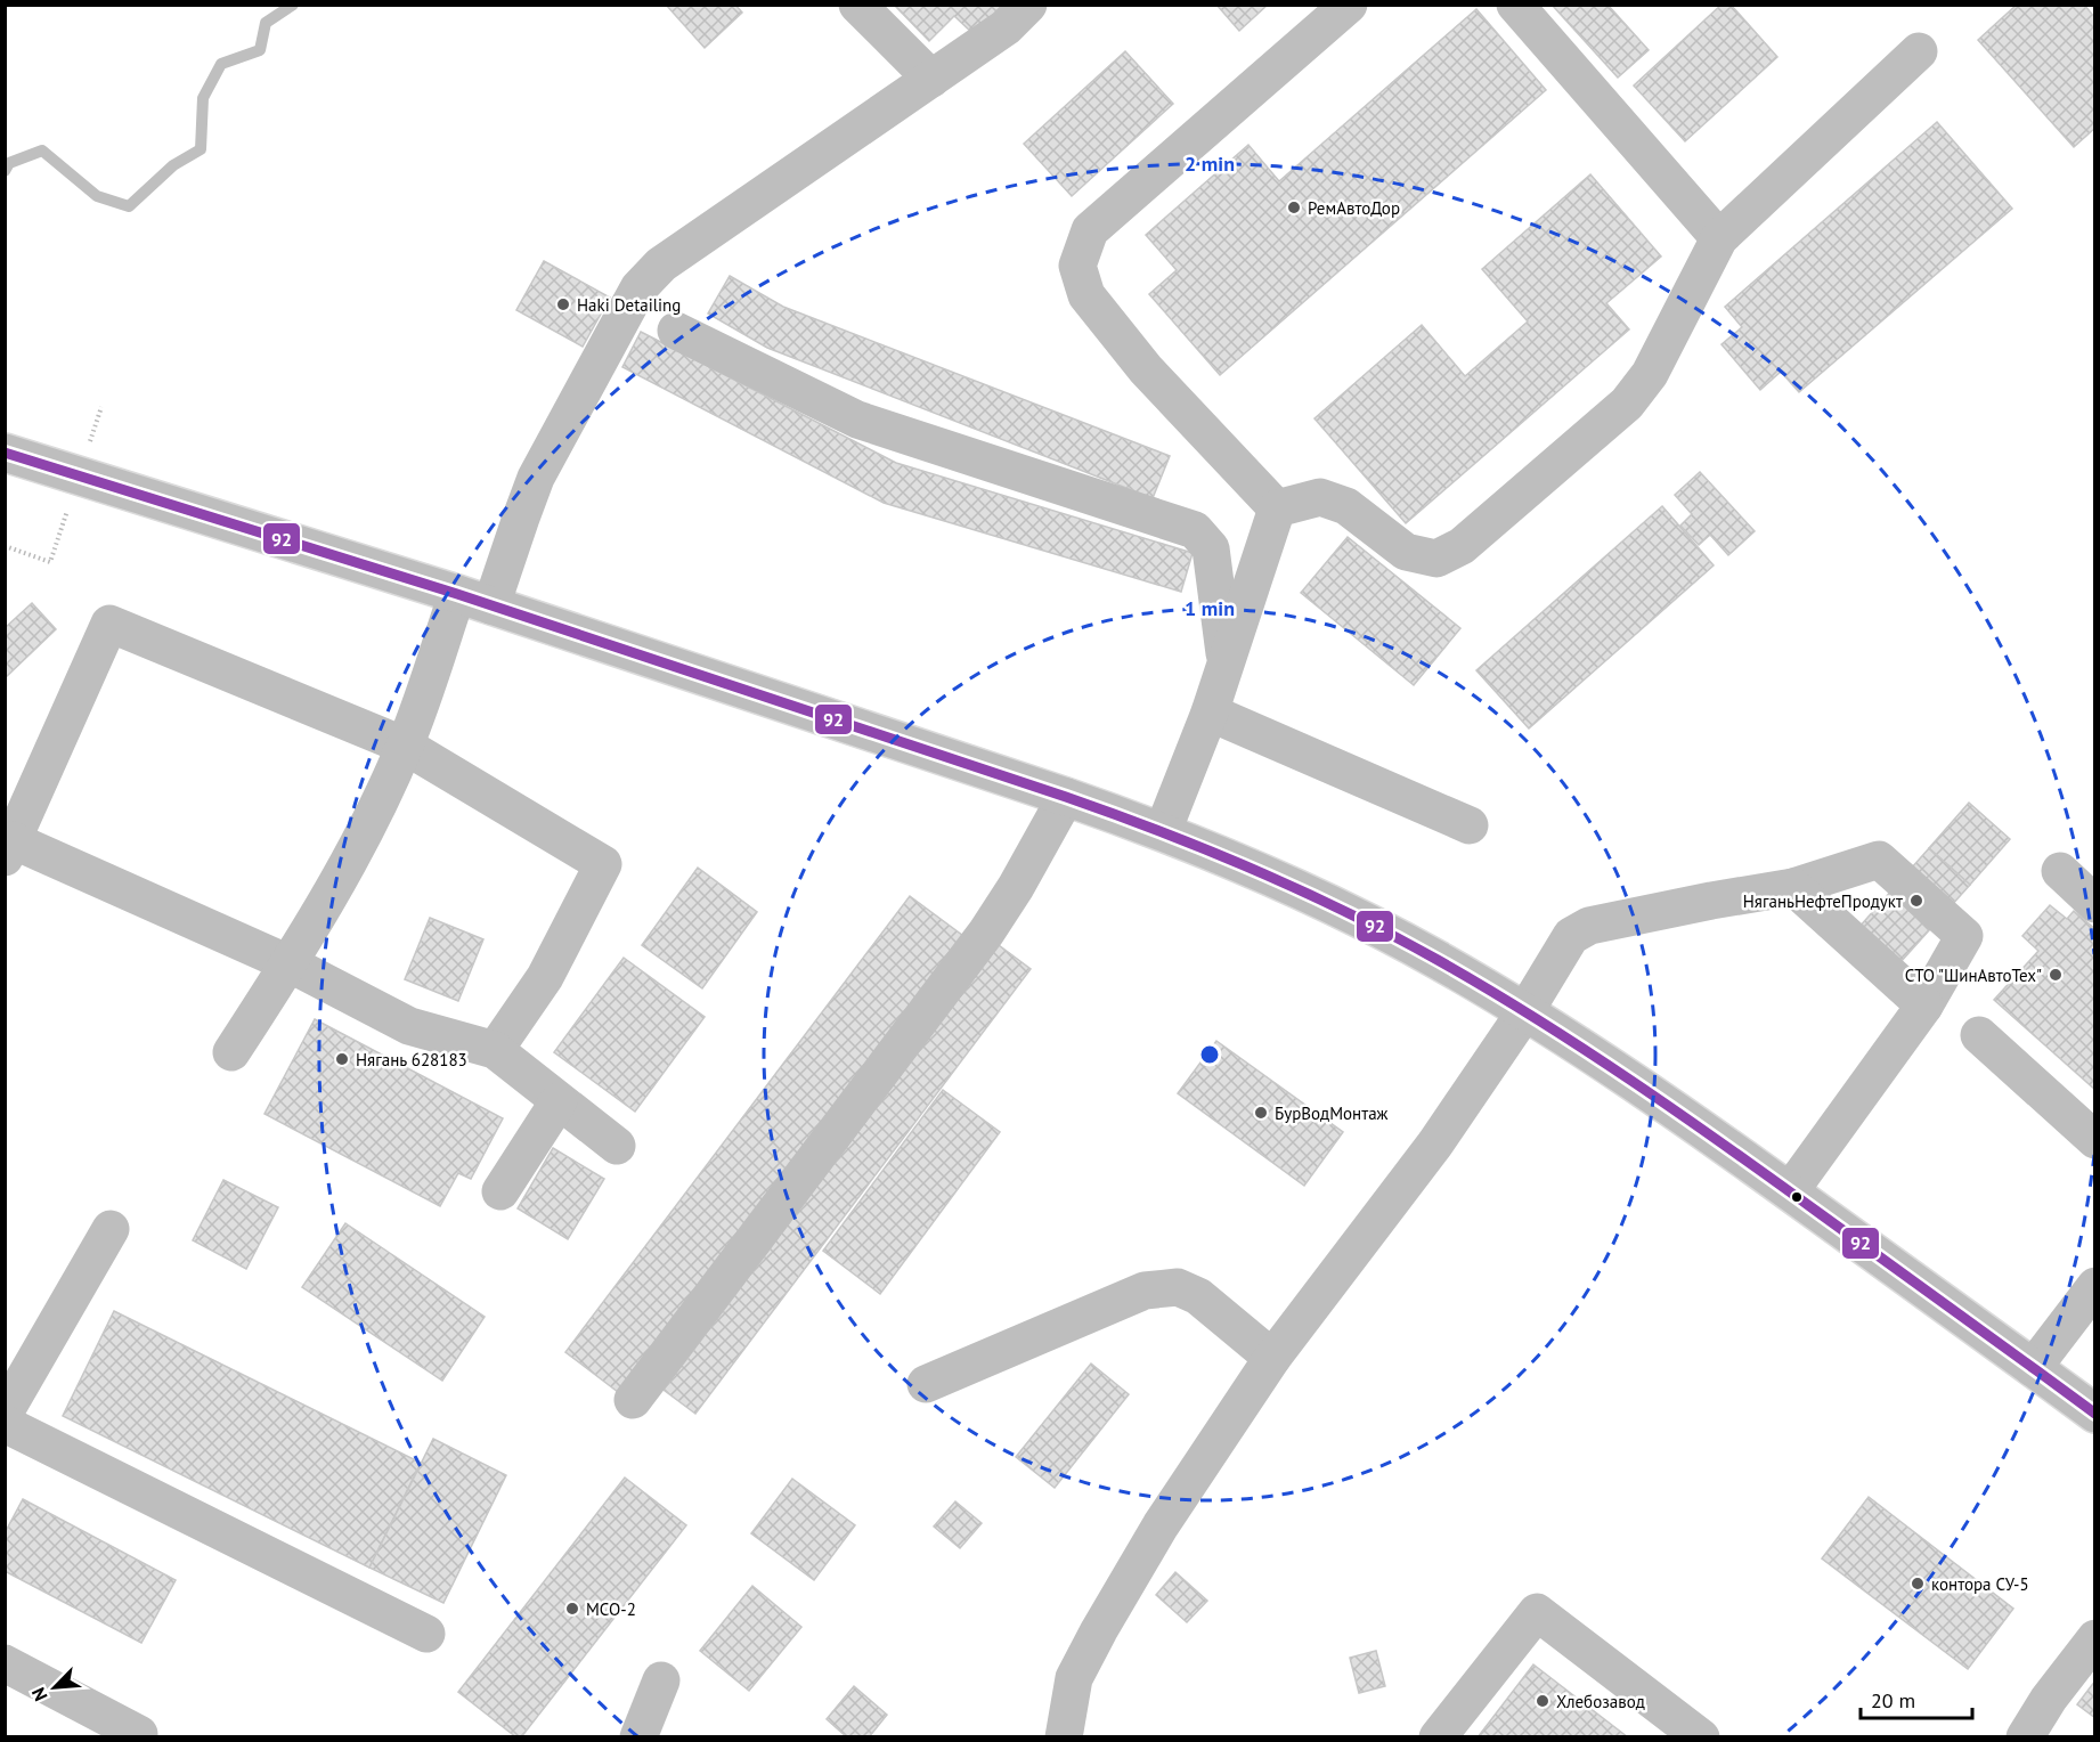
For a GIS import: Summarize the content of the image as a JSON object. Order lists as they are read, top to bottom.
{
  "places": [
    "РемАвтоДор",
    "Haki Detailing",
    "НяганьНефтеПродукт",
    "СТО \"ШинАвтоТех\"",
    "Нягань 628183",
    "БурВодМонтаж",
    "контора СУ-5",
    "МСО-2",
    "Хлебозавод"
  ],
  "lines": ["transit line 92"],
  "scale_bar": "20 m",
  "north": "bottom left",
  "rings": ["2 min", "1 min"]
}
